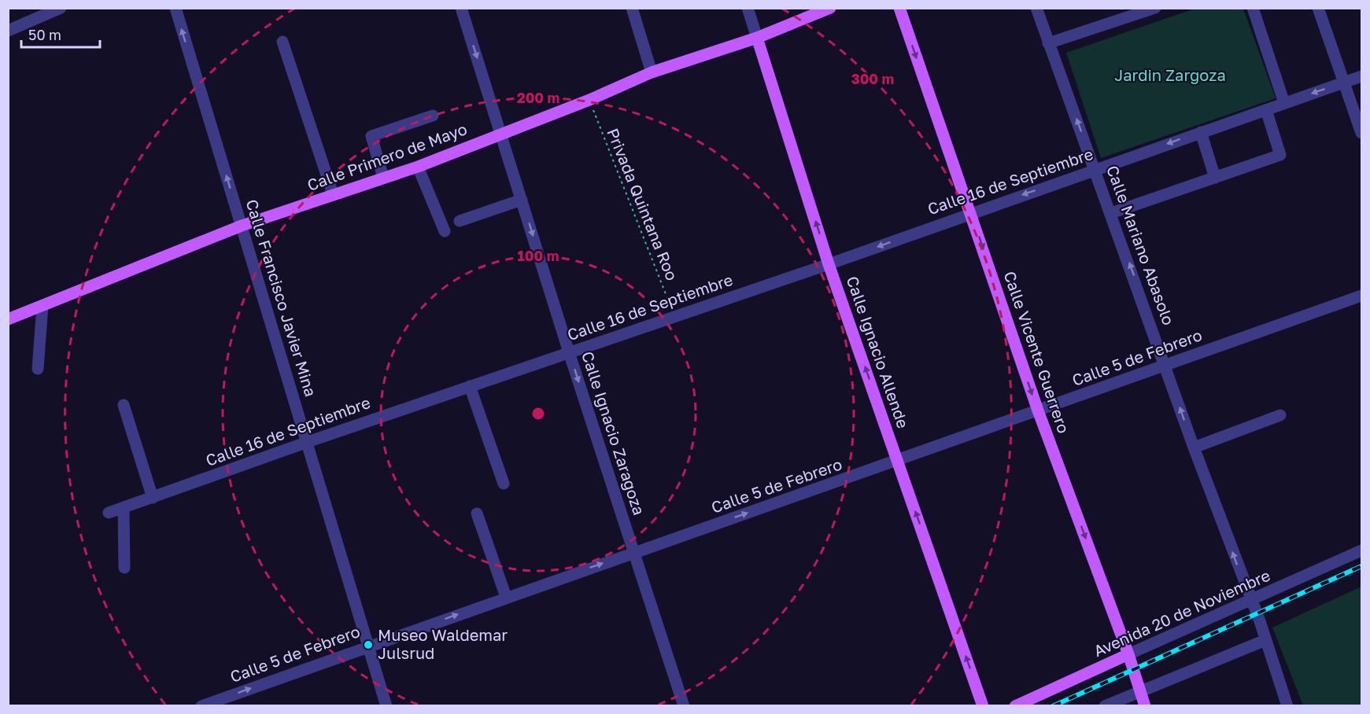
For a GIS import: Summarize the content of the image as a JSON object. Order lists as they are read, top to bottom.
{
  "streets": {
    "main road": [
      "Calle Primero de Mayo",
      "Calle Ignacio Allende",
      "Calle Vicente Guerrero",
      "Avenida 20 de Noviembre"
    ],
    "street": [
      "Calle 16 de Septiembre",
      "Calle Mariano Abasolo",
      "Calle Francisco Javier Mina",
      "Calle 5 de Febrero",
      "Calle Ignacio Zaragoza"
    ],
    "path": ["Privada Quintana Roo"]
  },
  "crossings": [
    ["Calle Primero de Mayo", "Privada Quintana Roo"],
    ["Calle Primero de Mayo", "Calle Francisco Javier Mina"],
    ["Calle Primero de Mayo", "Calle Ignacio Allende"],
    ["Calle Primero de Mayo", "Calle Ignacio Zaragoza"],
    ["Calle 16 de Septiembre", "Privada Quintana Roo"],
    ["Calle 16 de Septiembre", "Calle Mariano Abasolo"],
    ["Calle 16 de Septiembre", "Calle Francisco Javier Mina"],
    ["Calle 16 de Septiembre", "Calle Ignacio Allende"],
    ["Calle 16 de Septiembre", "Calle Vicente Guerrero"],
    ["Calle 16 de Septiembre", "Calle Ignacio Zaragoza"],
    ["Calle Mariano Abasolo", "Calle 5 de Febrero"],
    ["Calle Mariano Abasolo", "Avenida 20 de Noviembre"],
    ["Calle Francisco Javier Mina", "Calle 5 de Febrero"],
    ["Calle Ignacio Allende", "Calle 5 de Febrero"],
    ["Calle Vicente Guerrero", "Calle 5 de Febrero"],
    ["Calle Vicente Guerrero", "Avenida 20 de Noviembre"],
    ["Calle 5 de Febrero", "Calle Ignacio Zaragoza"]
  ],
  "one_way": [
    "Calle Mariano Abasolo",
    "Calle Ignacio Allende",
    "Calle Vicente Guerrero",
    "Calle 5 de Febrero",
    "Calle Ignacio Zaragoza"
  ],
  "parks": ["Jardin Zargoza"],
  "places": ["Museo Waldemar Julsrud"],
  "scale_bar": "50 m",
  "rings": ["300 m", "200 m", "100 m"]
}
